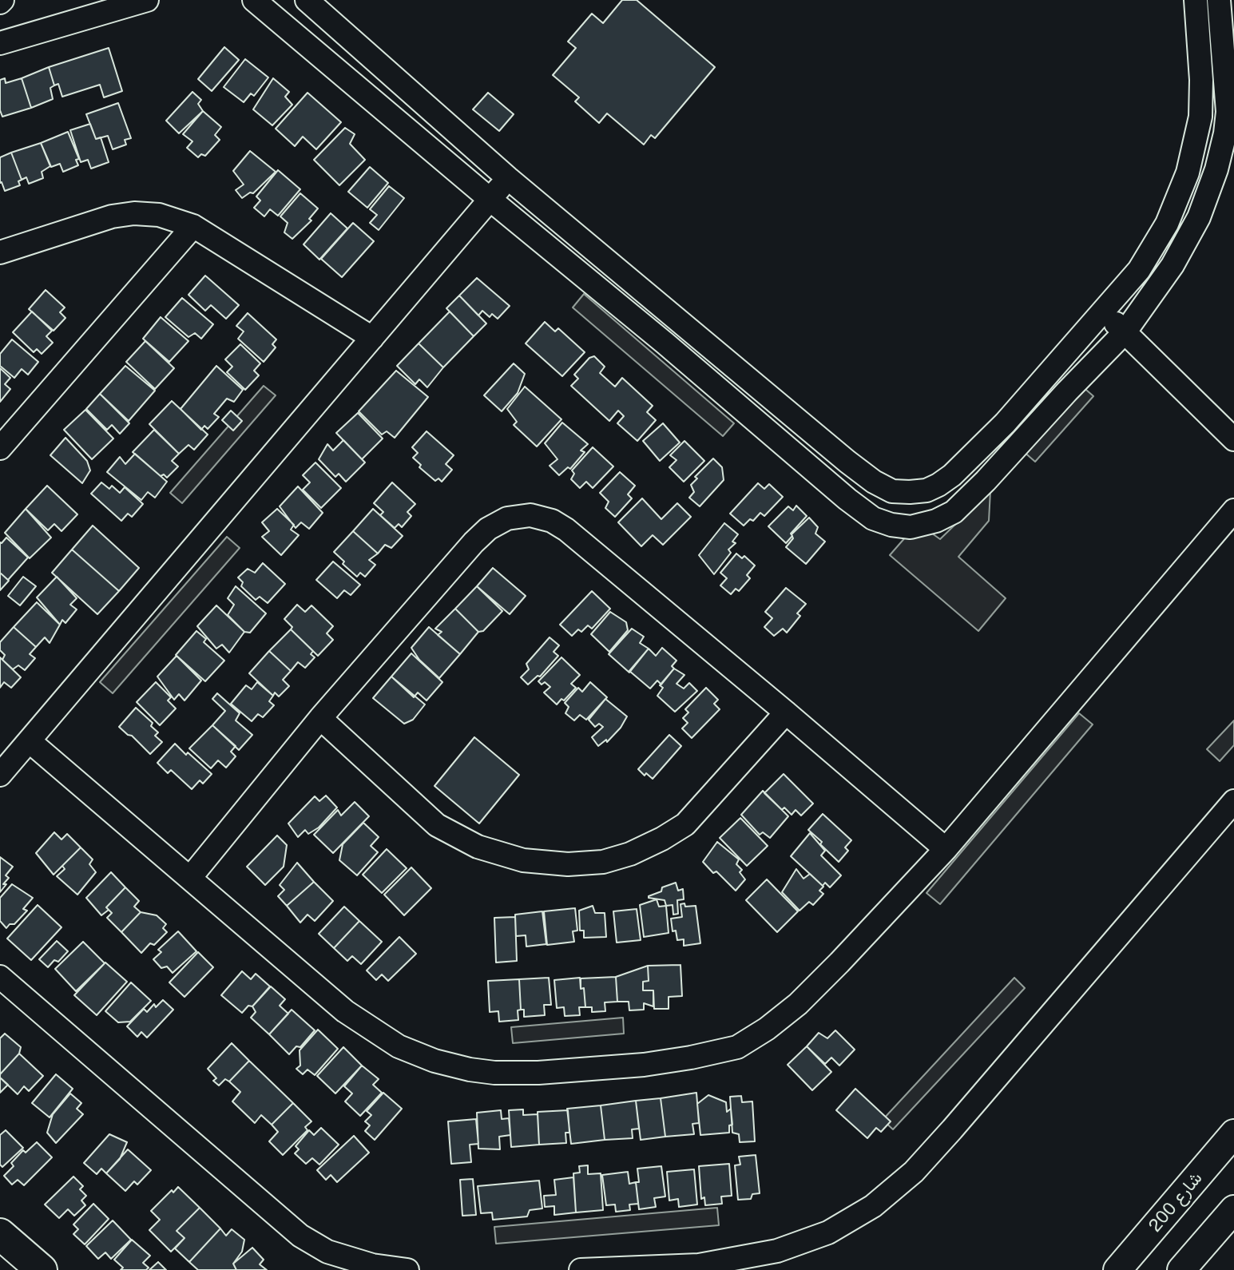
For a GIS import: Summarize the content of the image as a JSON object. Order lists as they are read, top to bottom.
{
  "streets": {
    "street": ["شارع 200"]
  }
}
